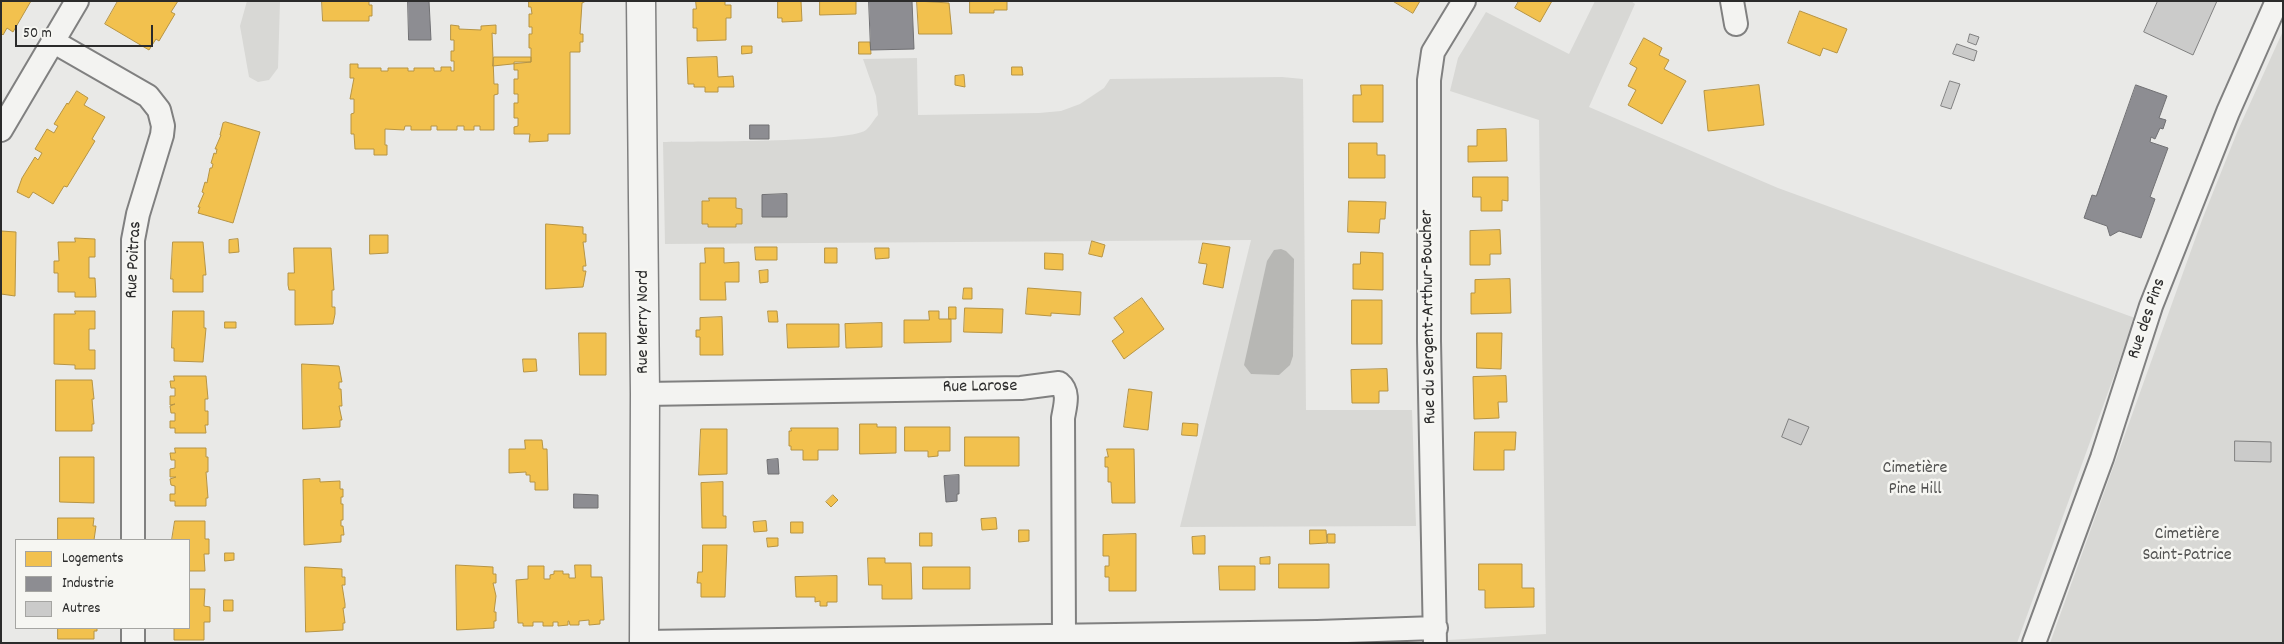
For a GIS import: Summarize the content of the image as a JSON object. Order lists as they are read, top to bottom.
{
  "streets": {
    "main road": ["Rue Merry Nord"],
    "street": [
      "Rue Poitras",
      "Rue du Sergent-Arthur-Boucher",
      "Rue des Pins",
      "Rue Larose"
    ]
  },
  "crossings": [
    ["Rue Merry Nord", "Rue Larose"]
  ],
  "parks": ["Cimetière Pine Hill", "Cimetière Saint-Patrice"],
  "legend": ["Logements", "Industrie", "Autres"],
  "scale_bar": "50 m"
}
